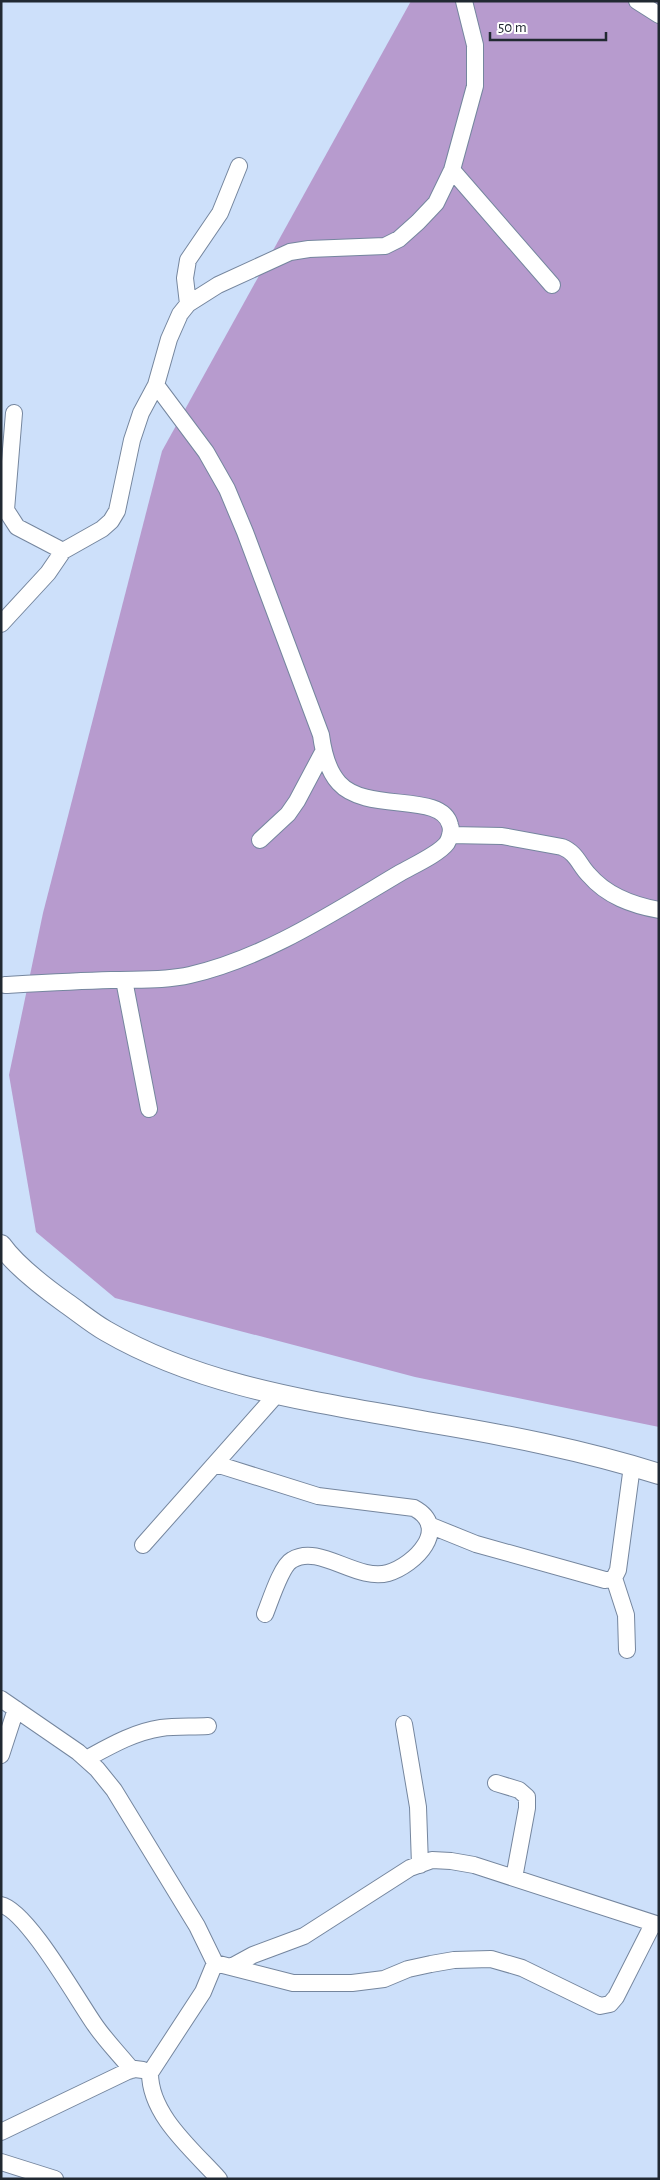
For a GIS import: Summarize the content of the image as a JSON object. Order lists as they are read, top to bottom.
{
  "scale_bar": "50 m"
}
